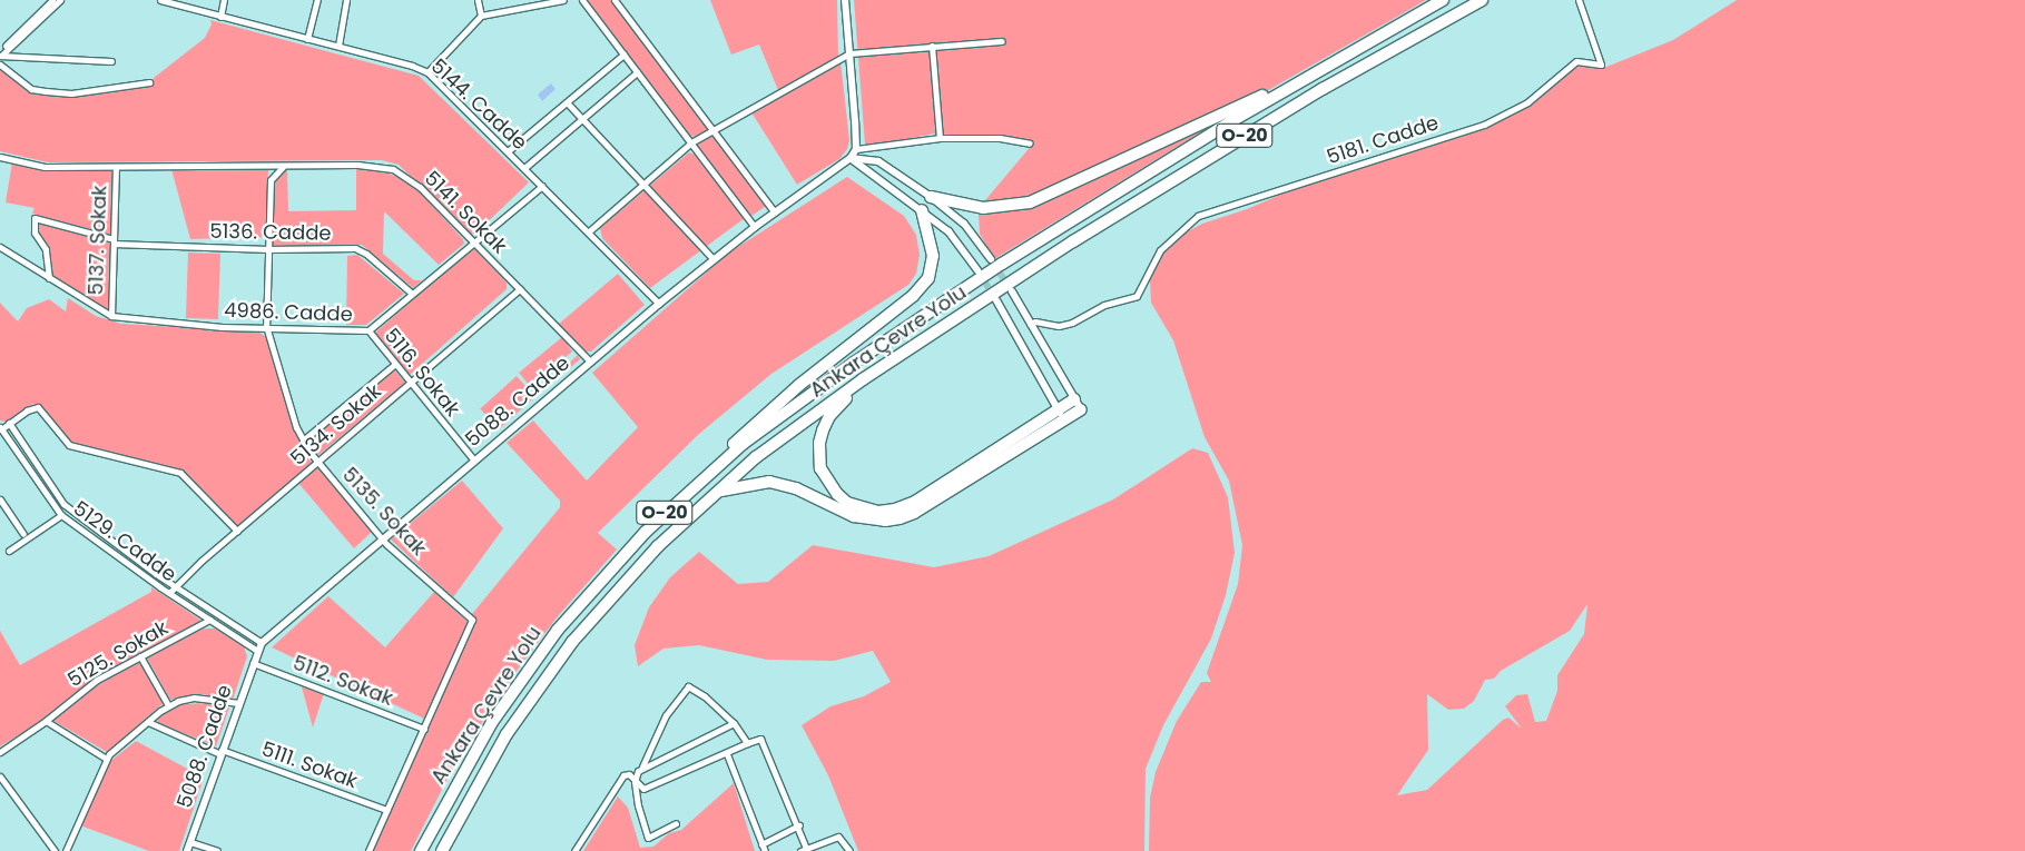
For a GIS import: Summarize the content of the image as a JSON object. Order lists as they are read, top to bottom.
{
  "streets": {
    "highway": ["O-20", "Ankara Çevre Yolu"],
    "street": [
      "5144. Cadde",
      "5181. Cadde",
      "5141. Sokak",
      "5136. Cadde",
      "5137. Sokak",
      "4986. Cadde",
      "5116. Sokak",
      "5088. Cadde",
      "5134. Sokak",
      "5135. Sokak",
      "5129. Cadde",
      "5125. Sokak",
      "5112. Sokak",
      "5111. Sokak"
    ]
  },
  "crossings": [
    ["5144. Cadde", "4986. Cadde"],
    ["5144. Cadde", "5088. Cadde"],
    ["5141. Sokak", "4986. Cadde"],
    ["5141. Sokak", "5088. Cadde"],
    ["5141. Sokak", "5134. Sokak"],
    ["5141. Sokak", "5135. Sokak"],
    ["5136. Cadde", "5137. Sokak"],
    ["5136. Cadde", "4986. Cadde"],
    ["5136. Cadde", "5135. Sokak"],
    ["5137. Sokak", "4986. Cadde"],
    ["4986. Cadde", "5116. Sokak"],
    ["4986. Cadde", "5135. Sokak"],
    ["5116. Sokak", "5088. Cadde"],
    ["5116. Sokak", "5134. Sokak"],
    ["5088. Cadde", "5135. Sokak"],
    ["5088. Cadde", "5129. Cadde"],
    ["5088. Cadde", "5112. Sokak"],
    ["5088. Cadde", "5111. Sokak"],
    ["5134. Sokak", "5135. Sokak"],
    ["5134. Sokak", "5129. Cadde"],
    ["5135. Sokak", "5112. Sokak"],
    ["5135. Sokak", "5111. Sokak"],
    ["5129. Cadde", "5125. Sokak"]
  ]
}
